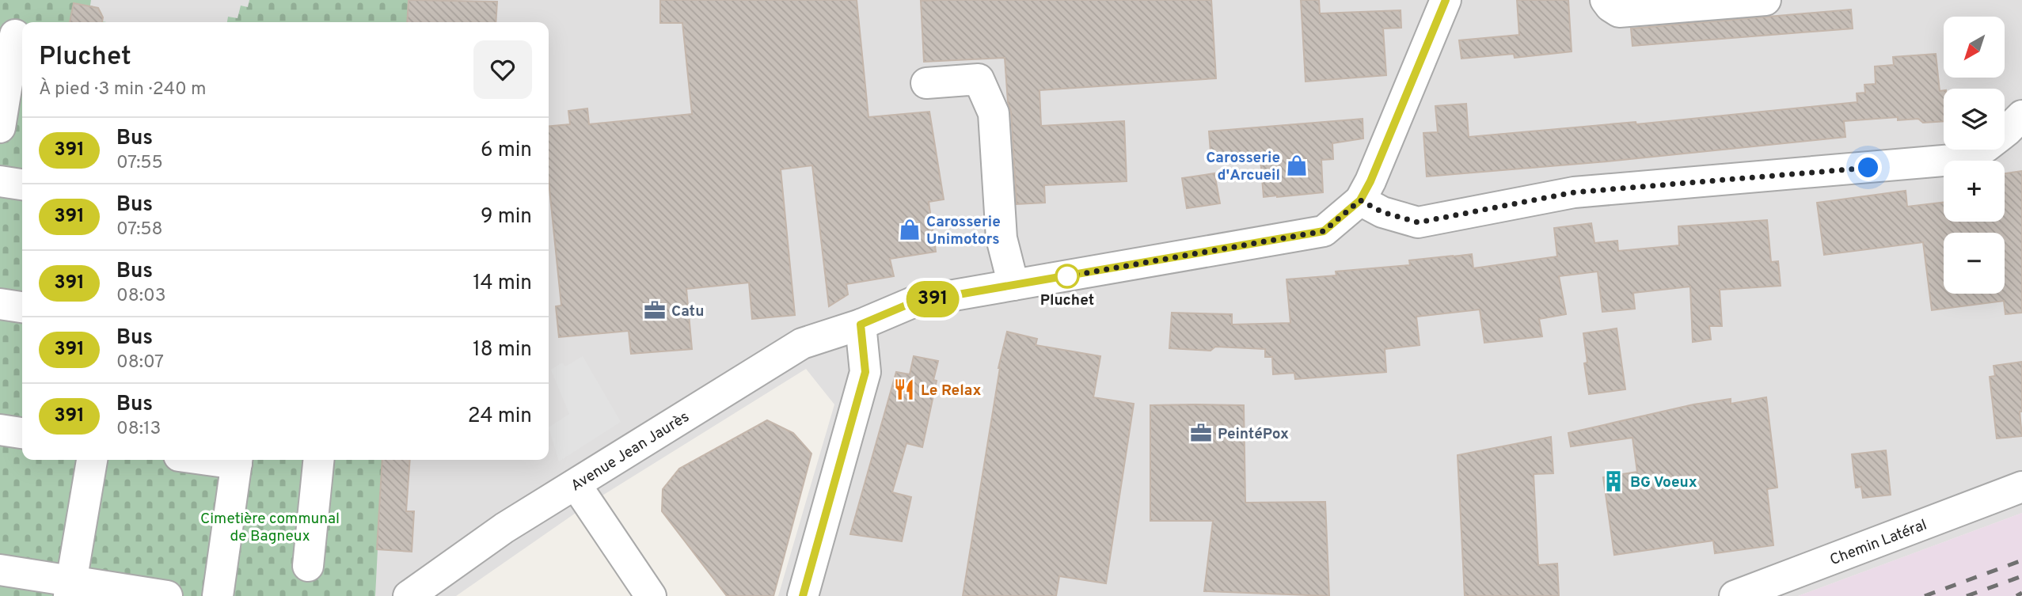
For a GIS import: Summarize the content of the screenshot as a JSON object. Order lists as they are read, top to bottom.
{
  "streets": {
    "street": ["Avenue Jean Jaurès", "Chemin Latéral"]
  },
  "parks": ["Cimetière communal de Bagneux"],
  "places": {
    "shop": ["Carosserie d'Arcueil", "Carosserie Unimotors"],
    "other": ["Pluchet"],
    "office": ["Catu", "PeintéPox"],
    "restaurant": ["Le Relax"],
    "building": ["BG Voeux"]
  },
  "lines": ["bus line 391"],
  "north": "bottom left",
  "page": {
    "on_map": "391",
    "map_buttons": ["+", "−"],
    "heading": ["Pluchet", "À pied · 3 min · 240 m"],
    "list": [
      {
        "mark": "391",
        "name": "Bus",
        "note": "07:55",
        "value": "6 min"
      },
      {
        "mark": "391",
        "name": "Bus",
        "note": "07:58",
        "value": "9 min"
      },
      {
        "mark": "391",
        "name": "Bus",
        "note": "08:03",
        "value": "14 min"
      },
      {
        "mark": "391",
        "name": "Bus",
        "note": "08:07",
        "value": "18 min"
      },
      {
        "mark": "391",
        "name": "Bus",
        "note": "08:13",
        "value": "24 min"
      }
    ]
  }
}
